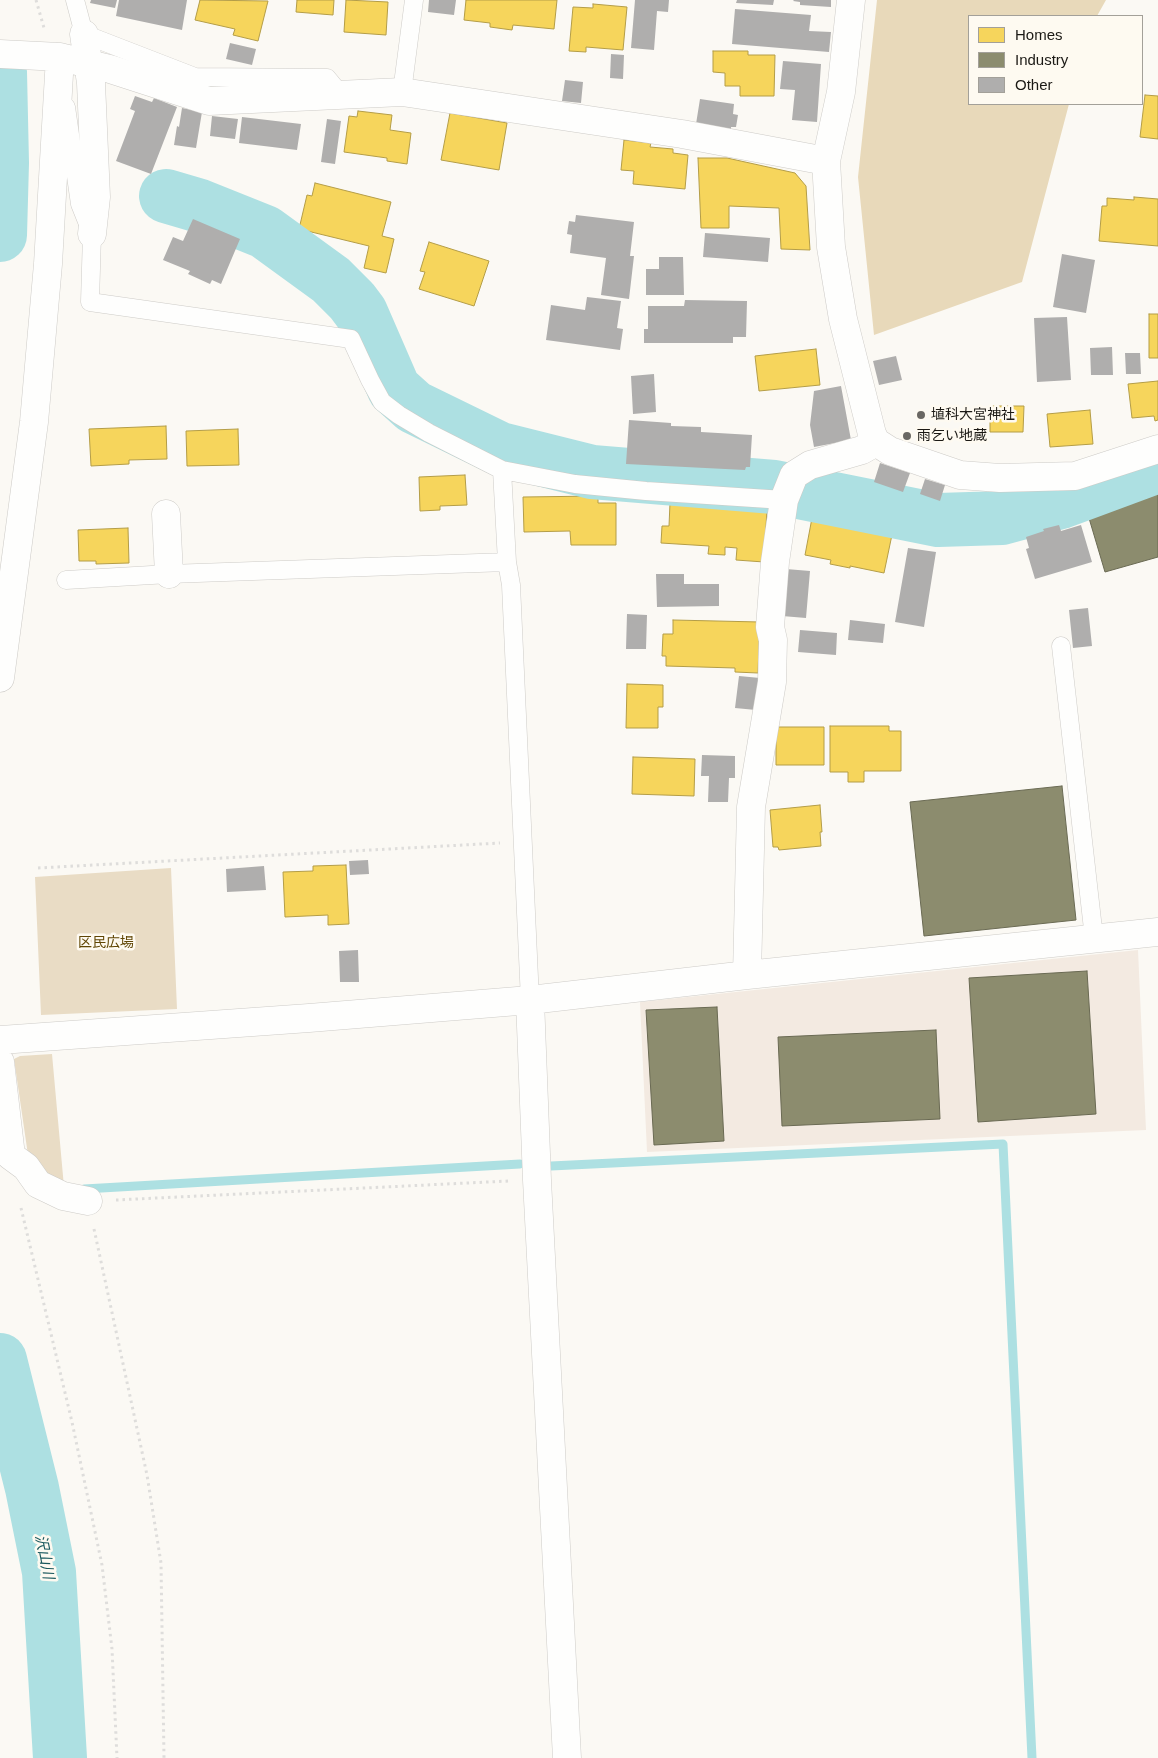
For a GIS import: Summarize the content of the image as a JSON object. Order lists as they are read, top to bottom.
{
  "water": ["沢山川"],
  "parks": ["区民広場"],
  "places": ["埴科大宮神社", "雨乞い地蔵"],
  "legend": ["Homes", "Industry", "Other"]
}
